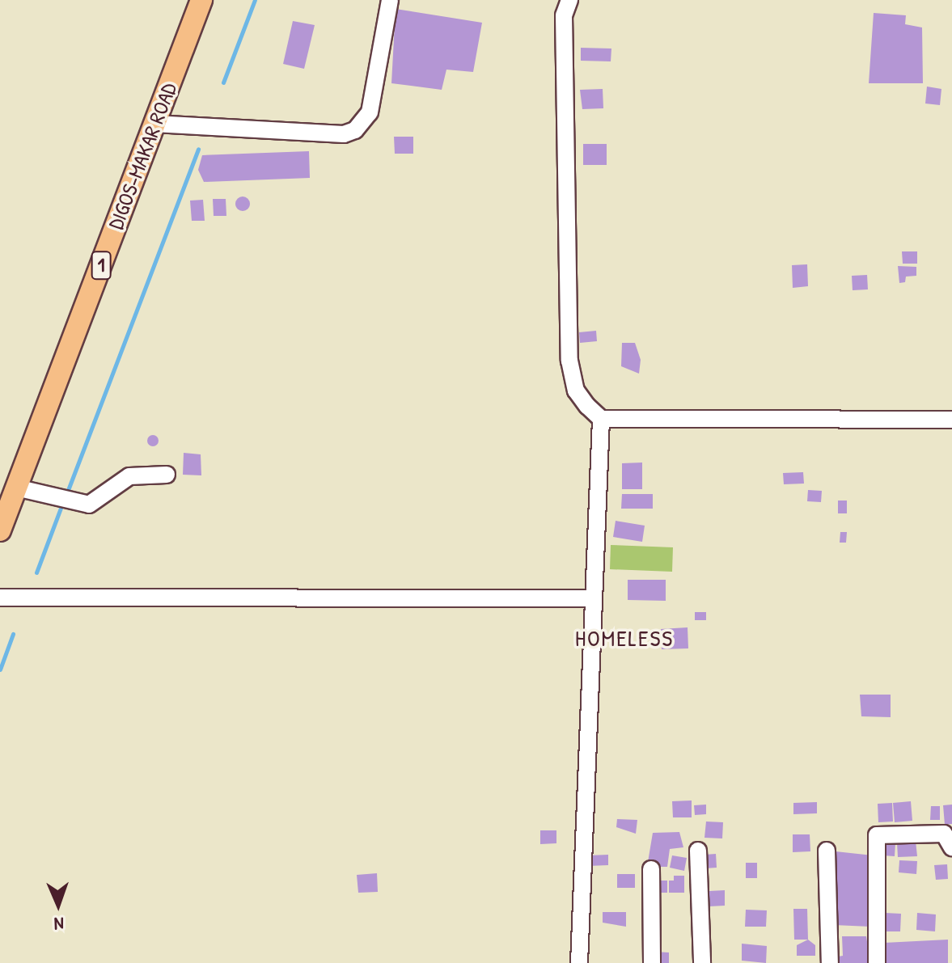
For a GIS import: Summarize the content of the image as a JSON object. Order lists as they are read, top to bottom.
{
  "streets": {
    "main road": ["DIGOS-MAKAR ROAD", "1"]
  },
  "districts": ["HOMELESS"],
  "north": "bottom"
}
